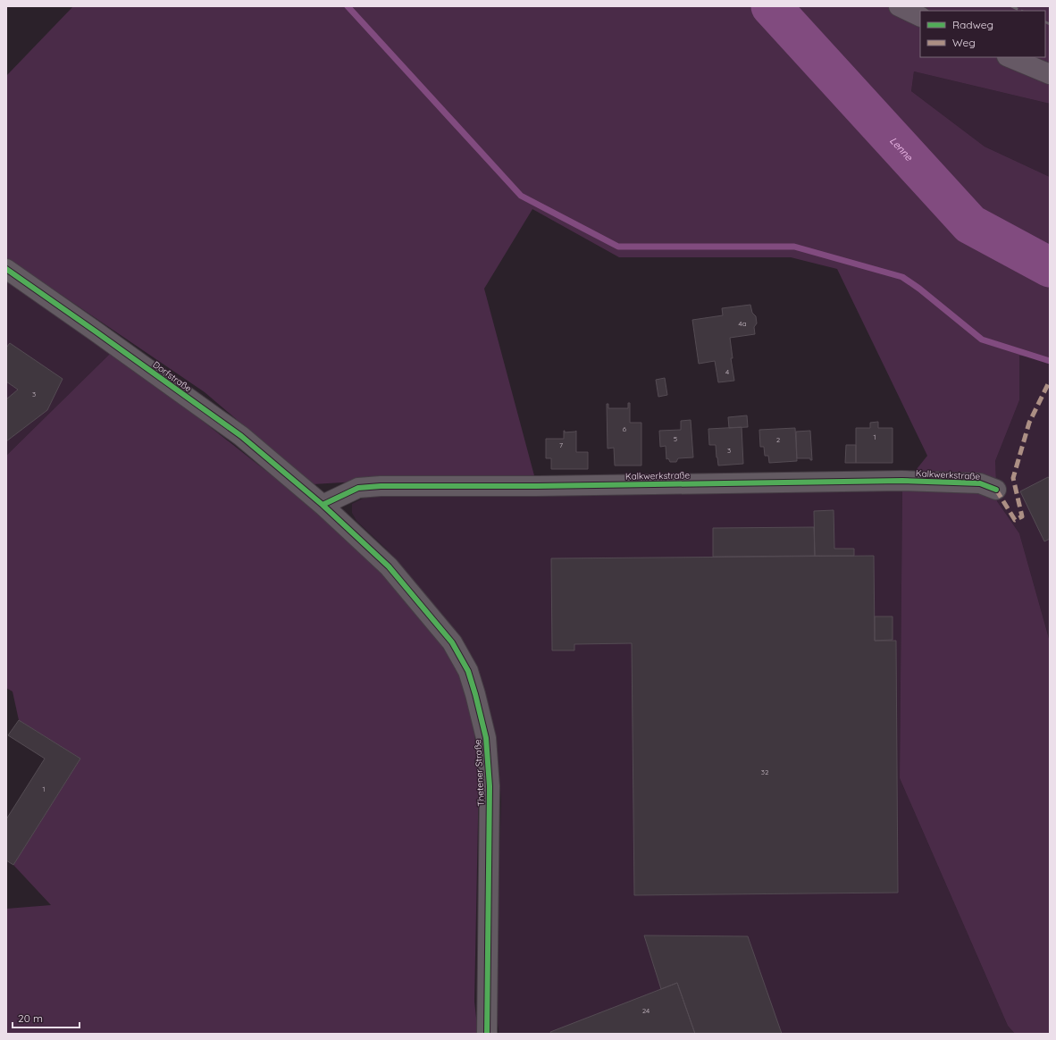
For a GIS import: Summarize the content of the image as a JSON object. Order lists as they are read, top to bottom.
{
  "streets": {
    "street": ["Dorfstraße", "Kalkwerkstraße", "Thetener Straße"]
  },
  "crossings": [
    ["Dorfstraße", "Kalkwerkstraße"],
    ["Dorfstraße", "Thetener Straße"],
    ["Kalkwerkstraße", "Thetener Straße"]
  ],
  "water": ["Lenne"],
  "house_numbers": [
    "4a",
    "4",
    "3",
    "6",
    "1",
    "5",
    "2",
    "7",
    "3",
    "32",
    "1",
    "24"
  ],
  "legend": ["Radweg", "Weg"],
  "scale_bar": "20 m"
}
